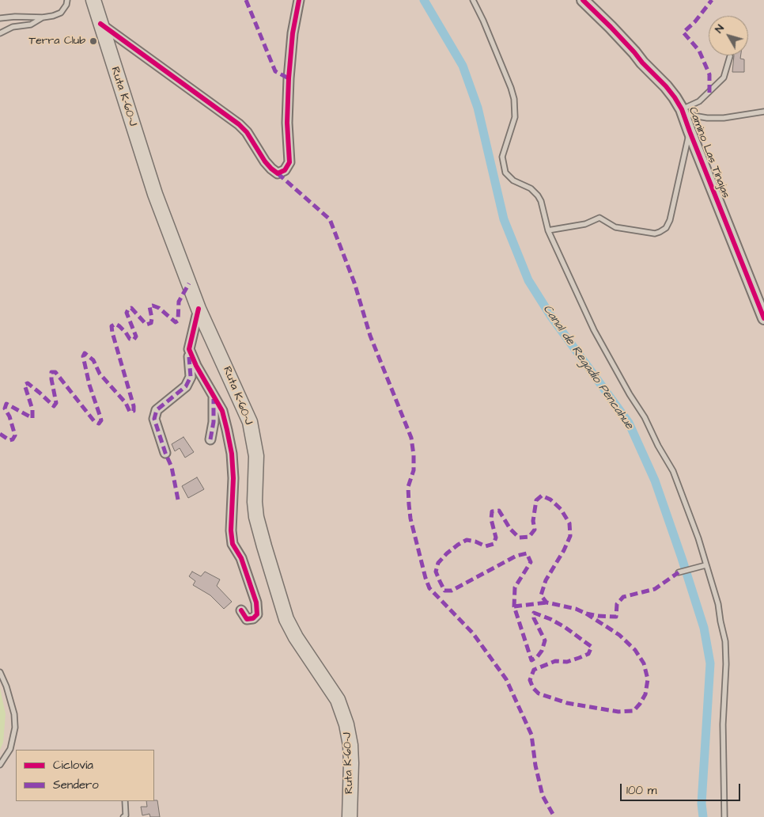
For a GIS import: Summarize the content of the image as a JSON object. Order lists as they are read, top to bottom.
{
  "streets": {
    "main road": ["Ruta K-60-J"],
    "street": ["Camino Las Tinajas"]
  },
  "water": ["Canal de Regadío Pencahue"],
  "places": ["Terra Club"],
  "legend": ["Ciclovía", "Sendero"],
  "scale_bar": "100 m",
  "north": "top left"
}
